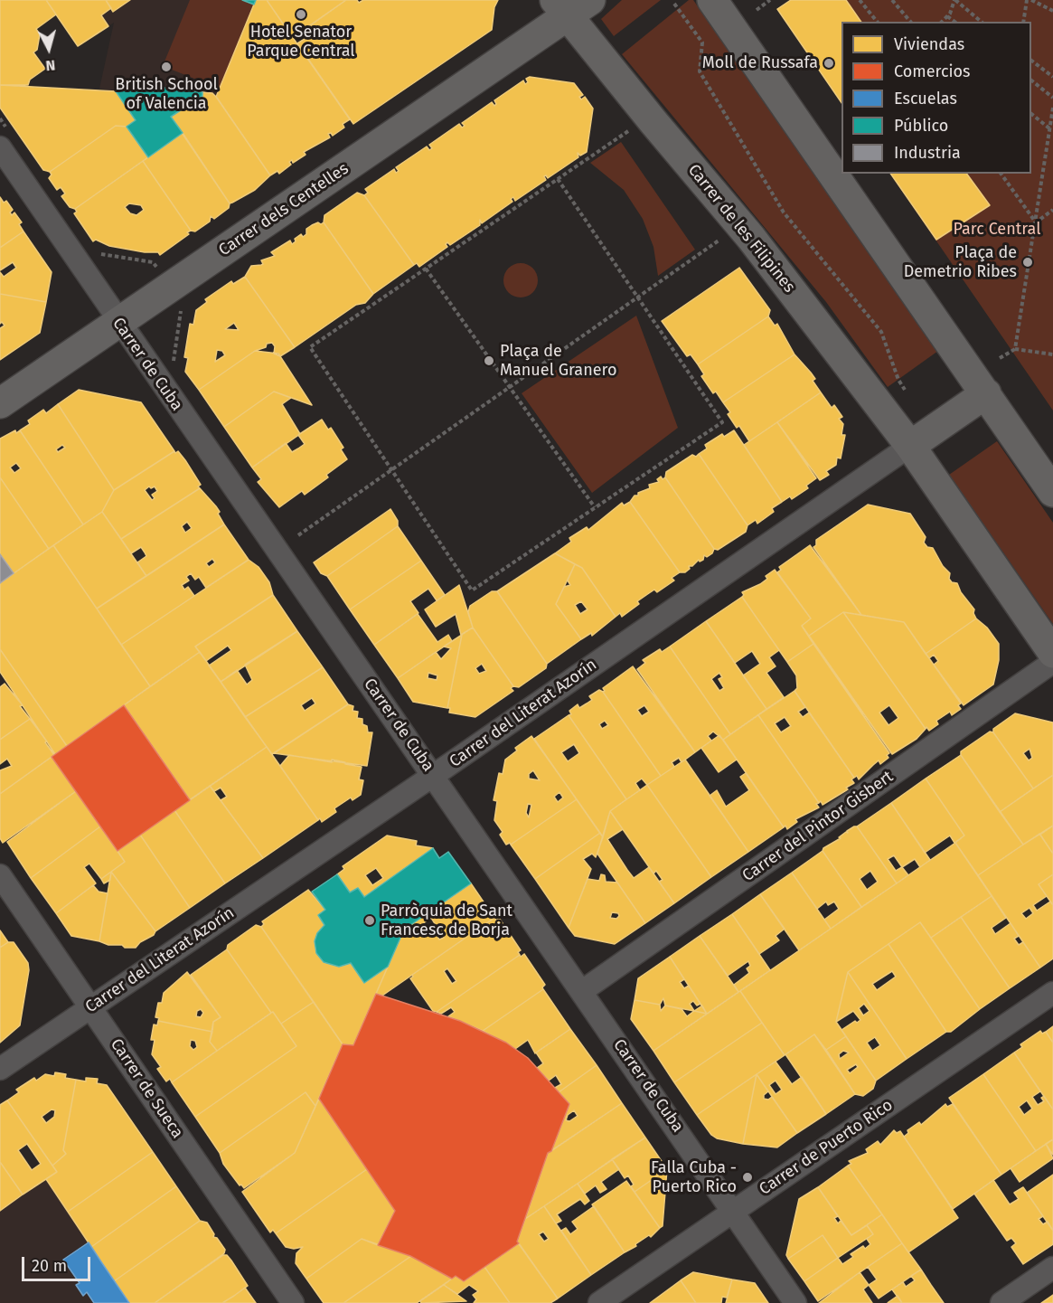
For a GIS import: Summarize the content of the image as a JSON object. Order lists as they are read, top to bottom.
{
  "streets": {
    "main road": ["Carrer dels Centelles", "Carrer de les Filipines"],
    "street": [
      "Carrer de Cuba",
      "Carrer del Literat Azorín",
      "Carrer del Pintor Gisbert",
      "Carrer de Sueca",
      "Carrer de Puerto Rico"
    ]
  },
  "crossings": [
    ["Carrer dels Centelles", "Carrer de les Filipines"],
    ["Carrer dels Centelles", "Carrer de Cuba"],
    ["Carrer de les Filipines", "Carrer del Literat Azorín"],
    ["Carrer de Cuba", "Carrer del Literat Azorín"],
    ["Carrer de Cuba", "Carrer del Pintor Gisbert"],
    ["Carrer de Cuba", "Carrer de Puerto Rico"],
    ["Carrer del Literat Azorín", "Carrer de Sueca"]
  ],
  "parks": ["Parc Central"],
  "places": [
    "Hotel Senator Parque Central",
    "Moll de Russafa",
    "British School of Valencia",
    "Plaça de Demetrio Ribes",
    "Plaça de Manuel Granero",
    "Parròquia de Sant Francesc de Borja",
    "Falla Cuba - Puerto Rico"
  ],
  "legend": [
    "Viviendas",
    "Comercios",
    "Escuelas",
    "Público",
    "Industria"
  ],
  "scale_bar": "20 m",
  "north": "bottom"
}
